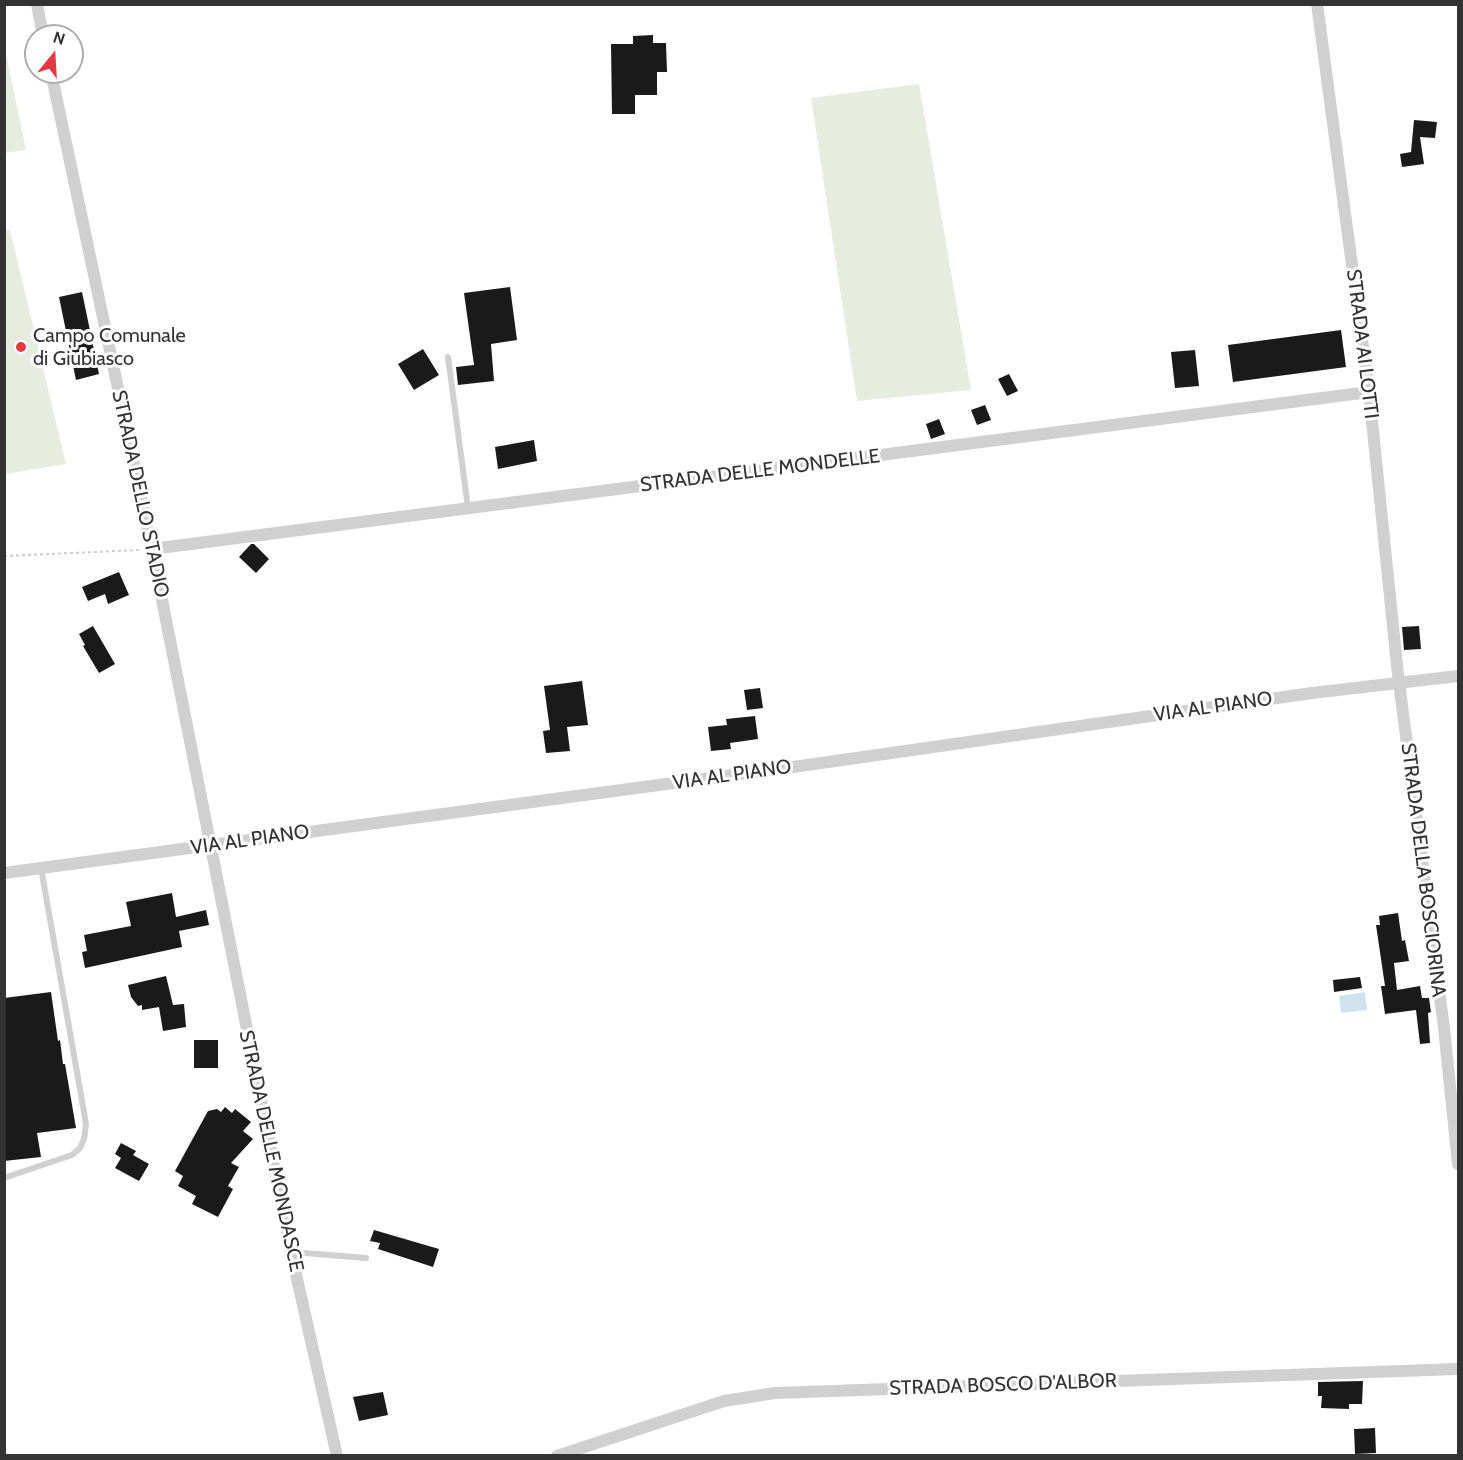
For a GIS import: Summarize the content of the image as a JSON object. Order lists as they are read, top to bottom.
{
  "streets": {
    "street": [
      "STRADA AI LOTTI",
      "STRADA DELLE MONDELLE",
      "STRADA DELLO STADIO",
      "VIA AL PIANO",
      "STRADA DELLA BOSCIORINA",
      "STRADA DELLE MONDASCE",
      "STRADA BOSCO D'ALBOR"
    ]
  },
  "crossings": [
    ["STRADA AI LOTTI", "STRADA DELLE MONDELLE"],
    ["STRADA AI LOTTI", "VIA AL PIANO"],
    ["STRADA AI LOTTI", "STRADA DELLA BOSCIORINA"],
    ["STRADA DELLE MONDELLE", "STRADA DELLO STADIO"],
    ["STRADA DELLO STADIO", "VIA AL PIANO"],
    ["STRADA DELLO STADIO", "STRADA DELLE MONDASCE"],
    ["VIA AL PIANO", "STRADA DELLA BOSCIORINA"],
    ["VIA AL PIANO", "STRADA DELLE MONDASCE"]
  ],
  "places": ["Campo Comunale di Giubiasco"],
  "north": "top"
}
